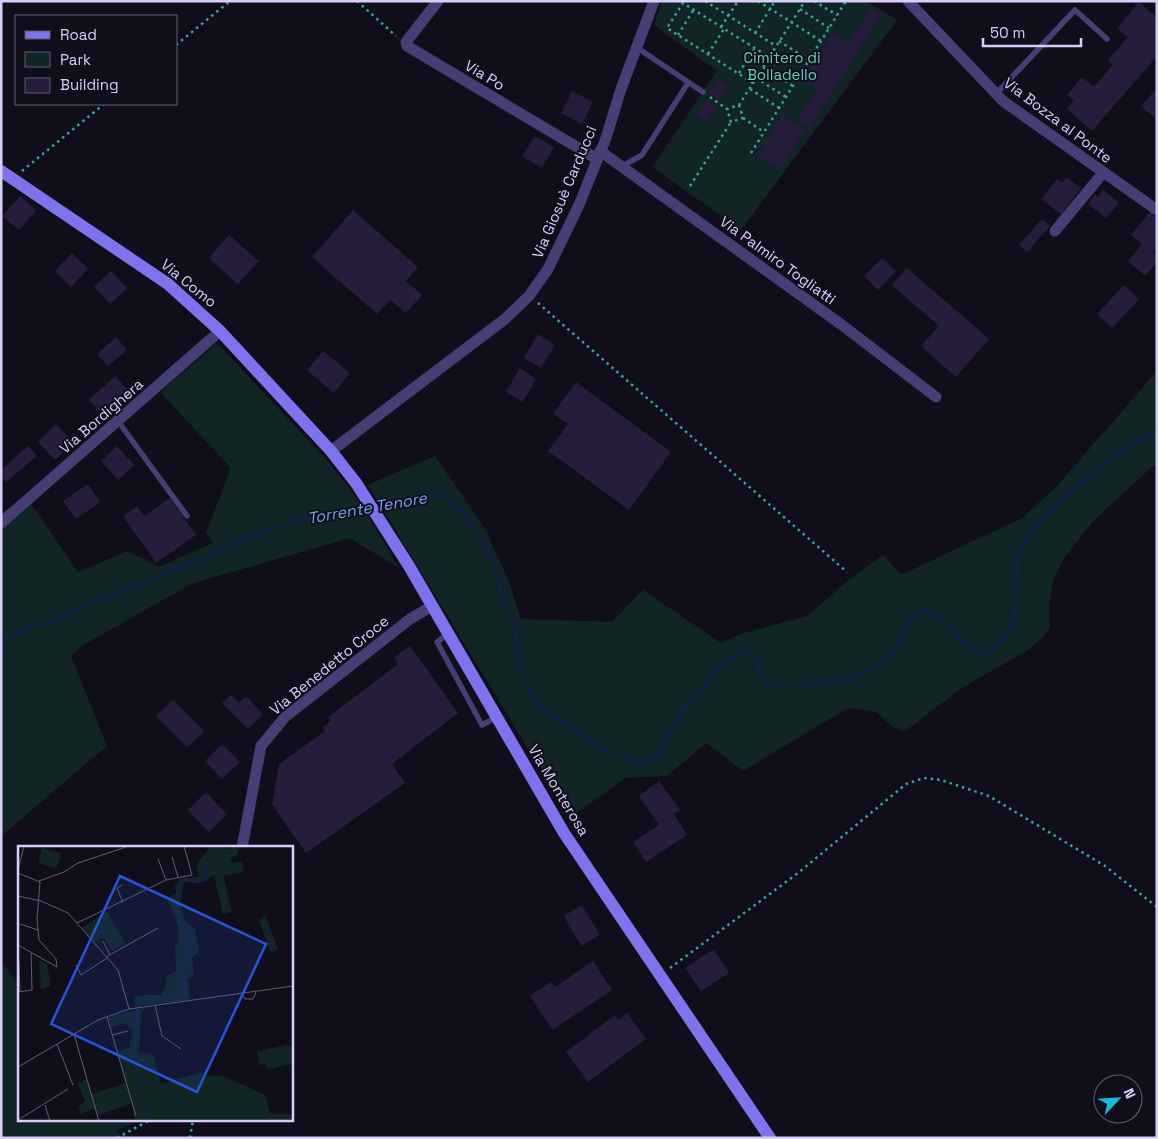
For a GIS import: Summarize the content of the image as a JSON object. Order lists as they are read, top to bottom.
{
  "streets": {
    "main road": ["Via Como", "Via Monterosa"],
    "street": [
      "Via Po",
      "Via Bozza al Ponte",
      "Via Giosuè Carducci",
      "Via Palmiro Togliatti",
      "Via Bordighera",
      "Via Benedetto Croce"
    ]
  },
  "crossings": [
    ["Via Po", "Via Giosuè Carducci"],
    ["Via Po", "Via Palmiro Togliatti"],
    ["Via Giosuè Carducci", "Via Palmiro Togliatti"],
    ["Via Giosuè Carducci", "Via Como"],
    ["Via Giosuè Carducci", "Via Monterosa"],
    ["Via Como", "Via Bordighera"],
    ["Via Como", "Via Monterosa"],
    ["Via Benedetto Croce", "Via Monterosa"]
  ],
  "water": ["Torrente Tenore"],
  "parks": ["Cimitero di Bolladello"],
  "legend": ["Road", "Park", "Building"],
  "scale_bar": "50 m",
  "north": "top right"
}
